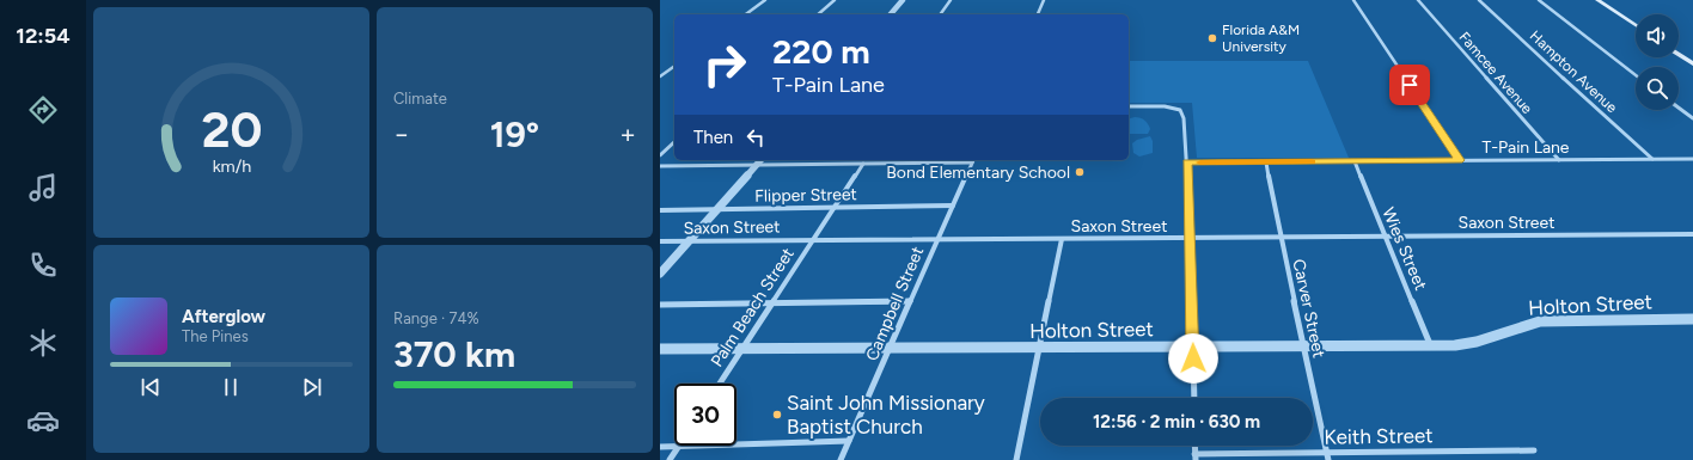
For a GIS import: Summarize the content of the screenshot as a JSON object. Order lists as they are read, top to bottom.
{
  "streets": {
    "street": [
      "Hampton Avenue",
      "Famcee Avenue",
      "T-Pain Lane",
      "Flipper Street",
      "Saxon Street",
      "Wies Street",
      "Campbell Street",
      "Holton Street",
      "Palm Beach Street",
      "Carver Street",
      "Keith Street"
    ]
  },
  "crossings": [
    ["Hampton Avenue", "T-Pain Lane"],
    ["Famcee Avenue", "T-Pain Lane"],
    ["T-Pain Lane", "Wies Street"],
    ["T-Pain Lane", "Carver Street"],
    ["Flipper Street", "Campbell Street"],
    ["Flipper Street", "Palm Beach Street"],
    ["Saxon Street", "Wies Street"],
    ["Saxon Street", "Campbell Street"],
    ["Saxon Street", "Palm Beach Street"],
    ["Saxon Street", "Carver Street"],
    ["Wies Street", "Holton Street"],
    ["Campbell Street", "Holton Street"],
    ["Holton Street", "Palm Beach Street"],
    ["Holton Street", "Carver Street"],
    ["Carver Street", "Keith Street"]
  ],
  "places": ["Florida A&M University", "Bond Elementary School", "Saint John Missionary Baptist Church"],
  "page": {
    "tabs": "12:54",
    "tile": [
      "Climate",
      ["Range · 74%", "370 km"]
    ],
    "turn": ["220 m", "T-Pain Lane"],
    "heat": ["−", "19°", "+"],
    "then": "Then",
    "song": ["Afterglow", "The Pines"],
    "limit": "30",
    "trip": "12:56 · 2 min · 630 m",
    "gauge": ["20", "km/h"]
  }
}
